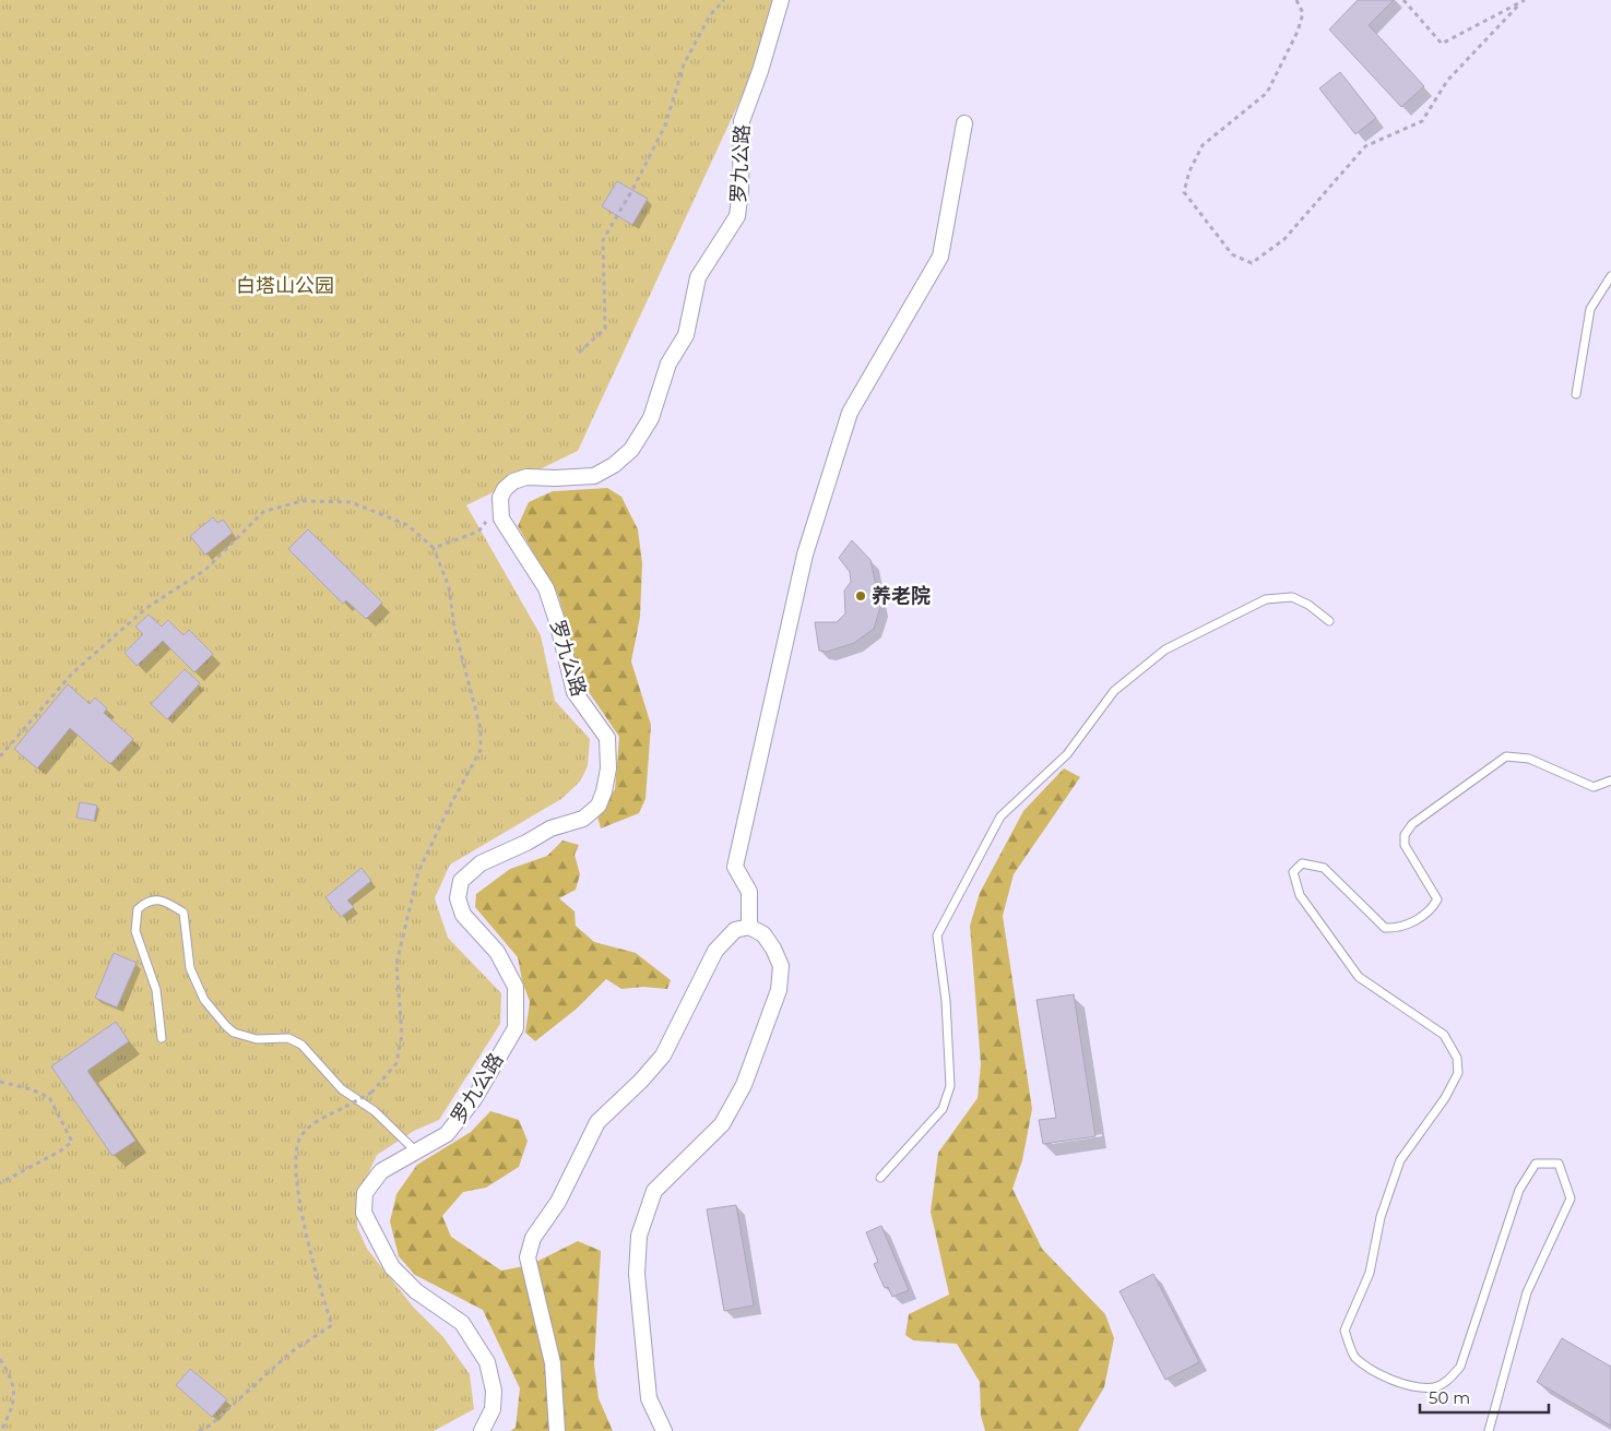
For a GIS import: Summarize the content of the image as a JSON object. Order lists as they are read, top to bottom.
{
  "streets": {
    "street": ["罗九公路"]
  },
  "parks": ["白塔山公园"],
  "places": ["养老院"],
  "scale_bar": "50 m"
}
